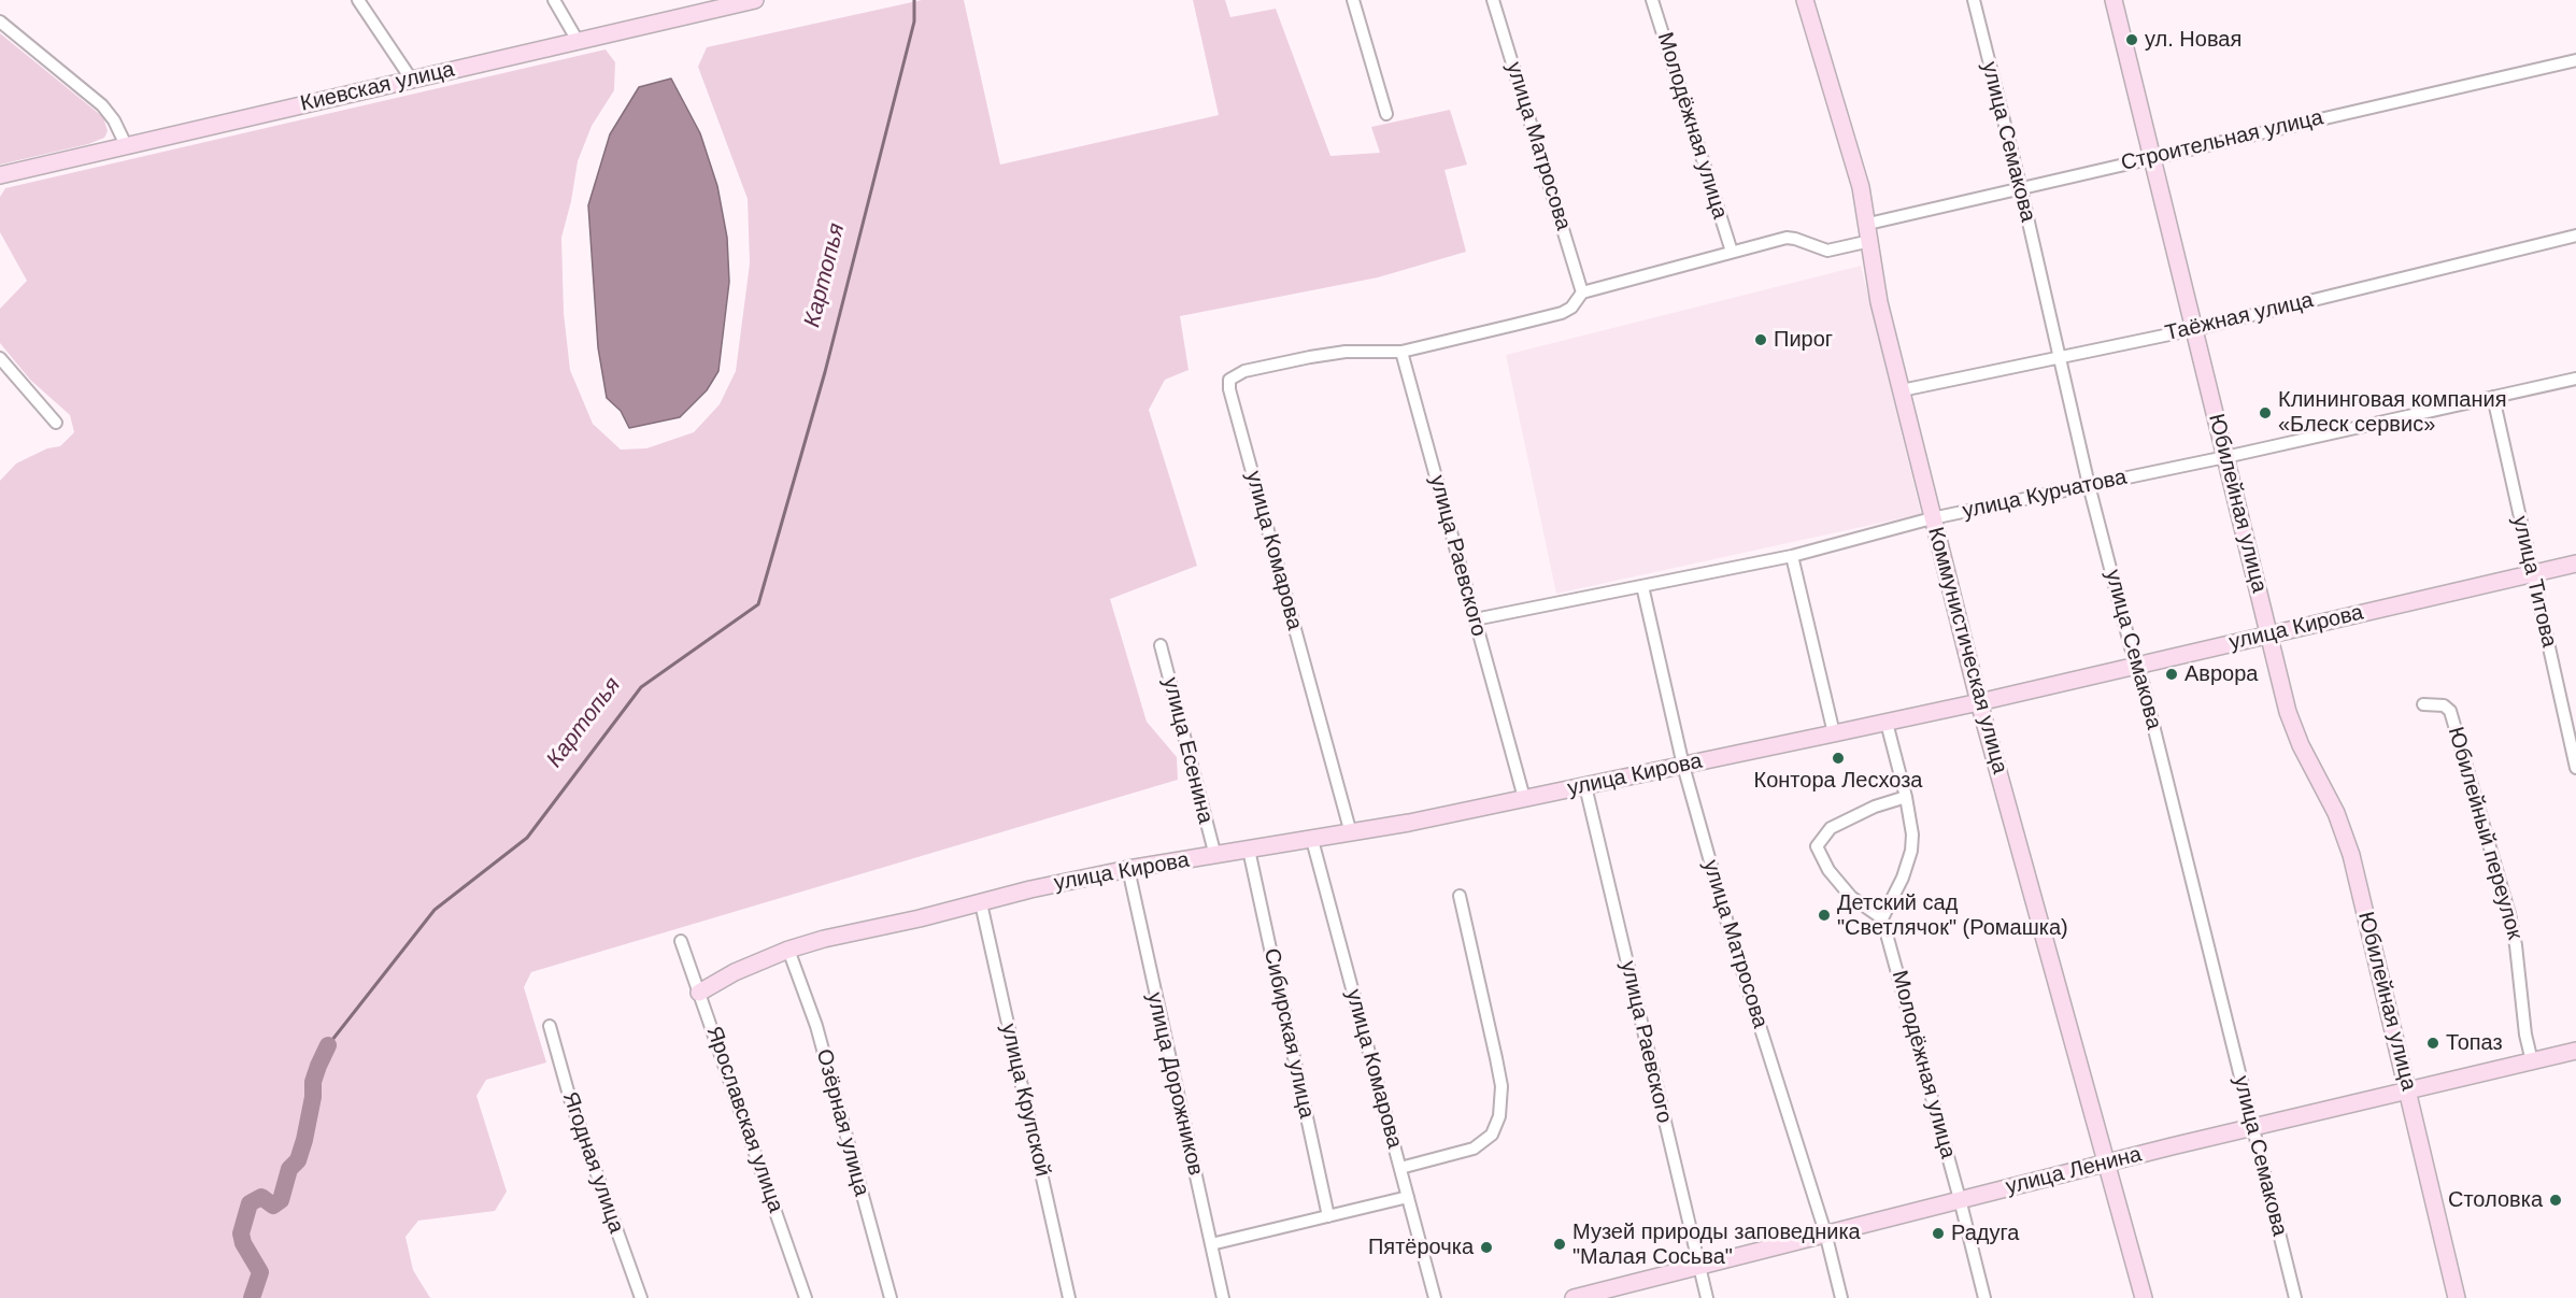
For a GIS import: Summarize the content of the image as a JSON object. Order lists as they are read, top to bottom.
{
  "streets": {
    "street": [
      "Киевская улица",
      "Молодёжная улица",
      "Строительная улица",
      "улица Семакова",
      "улица Матросова",
      "Таёжная улица",
      "улица Курчатова",
      "Юбилейная улица",
      "улица Комарова",
      "улица Раевского",
      "улица Титова",
      "улица Кирова",
      "Коммунистическая улица",
      "улица Есенина",
      "Юбилейный переулок",
      "Сибирская улица",
      "улица Дорожников",
      "улица Крупской",
      "Ярославская улица",
      "Озёрная улица",
      "Ягодная улица",
      "улица Ленина"
    ]
  },
  "crossings": [
    ["Молодёжная улица", "улица Ленина"],
    ["Строительная улица", "улица Семакова"],
    ["Строительная улица", "Юбилейная улица"],
    ["Строительная улица", "Коммунистическая улица"],
    ["улица Семакова", "Таёжная улица"],
    ["улица Семакова", "улица Курчатова"],
    ["улица Семакова", "улица Кирова"],
    ["улица Семакова", "улица Ленина"],
    ["улица Матросова", "улица Курчатова"],
    ["улица Матросова", "улица Кирова"],
    ["улица Матросова", "улица Ленина"],
    ["Таёжная улица", "Юбилейная улица"],
    ["Таёжная улица", "Коммунистическая улица"],
    ["улица Курчатова", "Юбилейная улица"],
    ["улица Курчатова", "улица Раевского"],
    ["улица Курчатова", "улица Титова"],
    ["улица Курчатова", "Коммунистическая улица"],
    ["Юбилейная улица", "улица Кирова"],
    ["Юбилейная улица", "улица Ленина"],
    ["улица Комарова", "улица Раевского"],
    ["улица Комарова", "улица Кирова"],
    ["улица Раевского", "улица Кирова"],
    ["улица Раевского", "улица Ленина"],
    ["улица Титова", "улица Кирова"],
    ["улица Кирова", "Коммунистическая улица"],
    ["улица Кирова", "улица Есенина"],
    ["улица Кирова", "Сибирская улица"],
    ["улица Кирова", "улица Дорожников"],
    ["улица Кирова", "улица Крупской"],
    ["улица Кирова", "Ярославская улица"],
    ["улица Кирова", "Озёрная улица"],
    ["Коммунистическая улица", "улица Ленина"],
    ["Юбилейный переулок", "улица Ленина"]
  ],
  "water": ["Картопья"],
  "places": [
    "ул. Новая",
    "Пирог",
    "Клининговая компания «Блеск сервис»",
    "Аврора",
    "Контора Лесхоза",
    "Детский сад \"Светлячок\" (Ромашка)",
    "Топаз",
    "Столовка",
    "Радуга",
    "Музей природы заповедника \"Малая Сосьва\"",
    "Пятёрочка"
  ]
}
